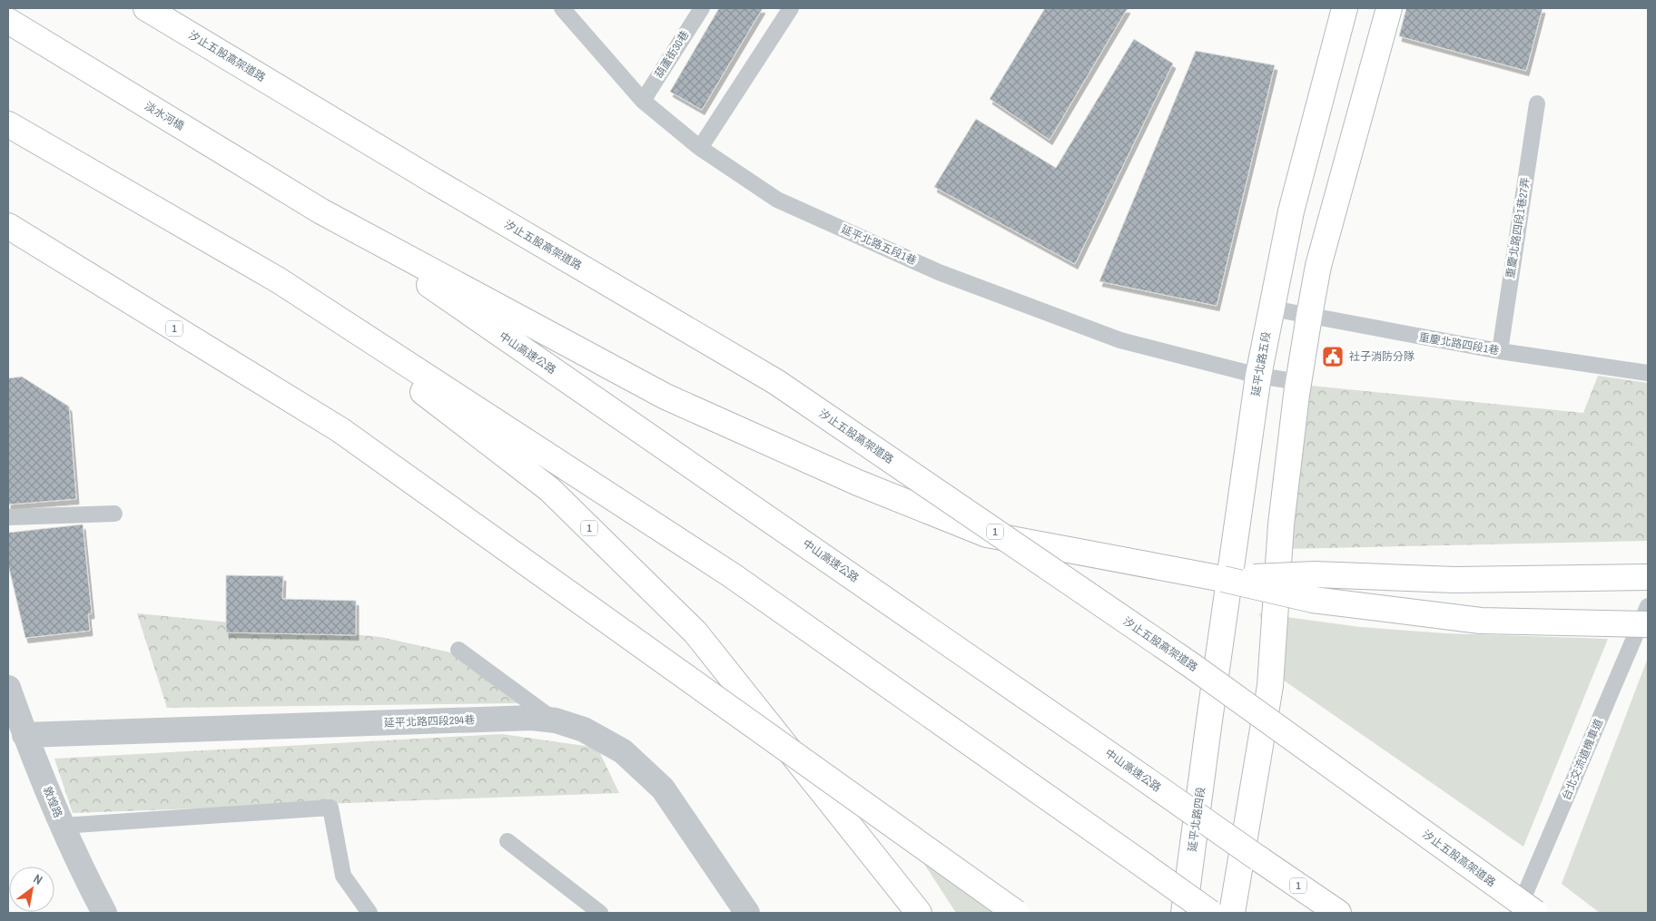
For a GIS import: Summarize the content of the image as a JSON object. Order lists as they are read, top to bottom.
{
  "streets": {
    "main road": [
      "汐止五股高架道路",
      "淡水河橋",
      "1",
      "中山高速公路",
      "延平北路五段",
      "延平北路四段"
    ],
    "street": ["延平北路四段294巷", "敦煌路"],
    "lane": [
      "葫蘆街30巷",
      "重慶北路四段1巷27弄",
      "延平北路五段1巷",
      "重慶北路四段1巷",
      "台北交流道機車道"
    ]
  },
  "crossings": [
    ["葫蘆街30巷", "延平北路五段1巷"],
    ["淡水河橋", "中山高速公路"],
    ["重慶北路四段1巷27弄", "重慶北路四段1巷"],
    ["延平北路五段1巷", "延平北路五段"],
    ["重慶北路四段1巷", "延平北路五段"],
    ["延平北路五段", "延平北路四段"],
    ["延平北路四段294巷", "敦煌路"]
  ],
  "places": {
    "public building": ["社子消防分隊"]
  },
  "north": "top right"
}
